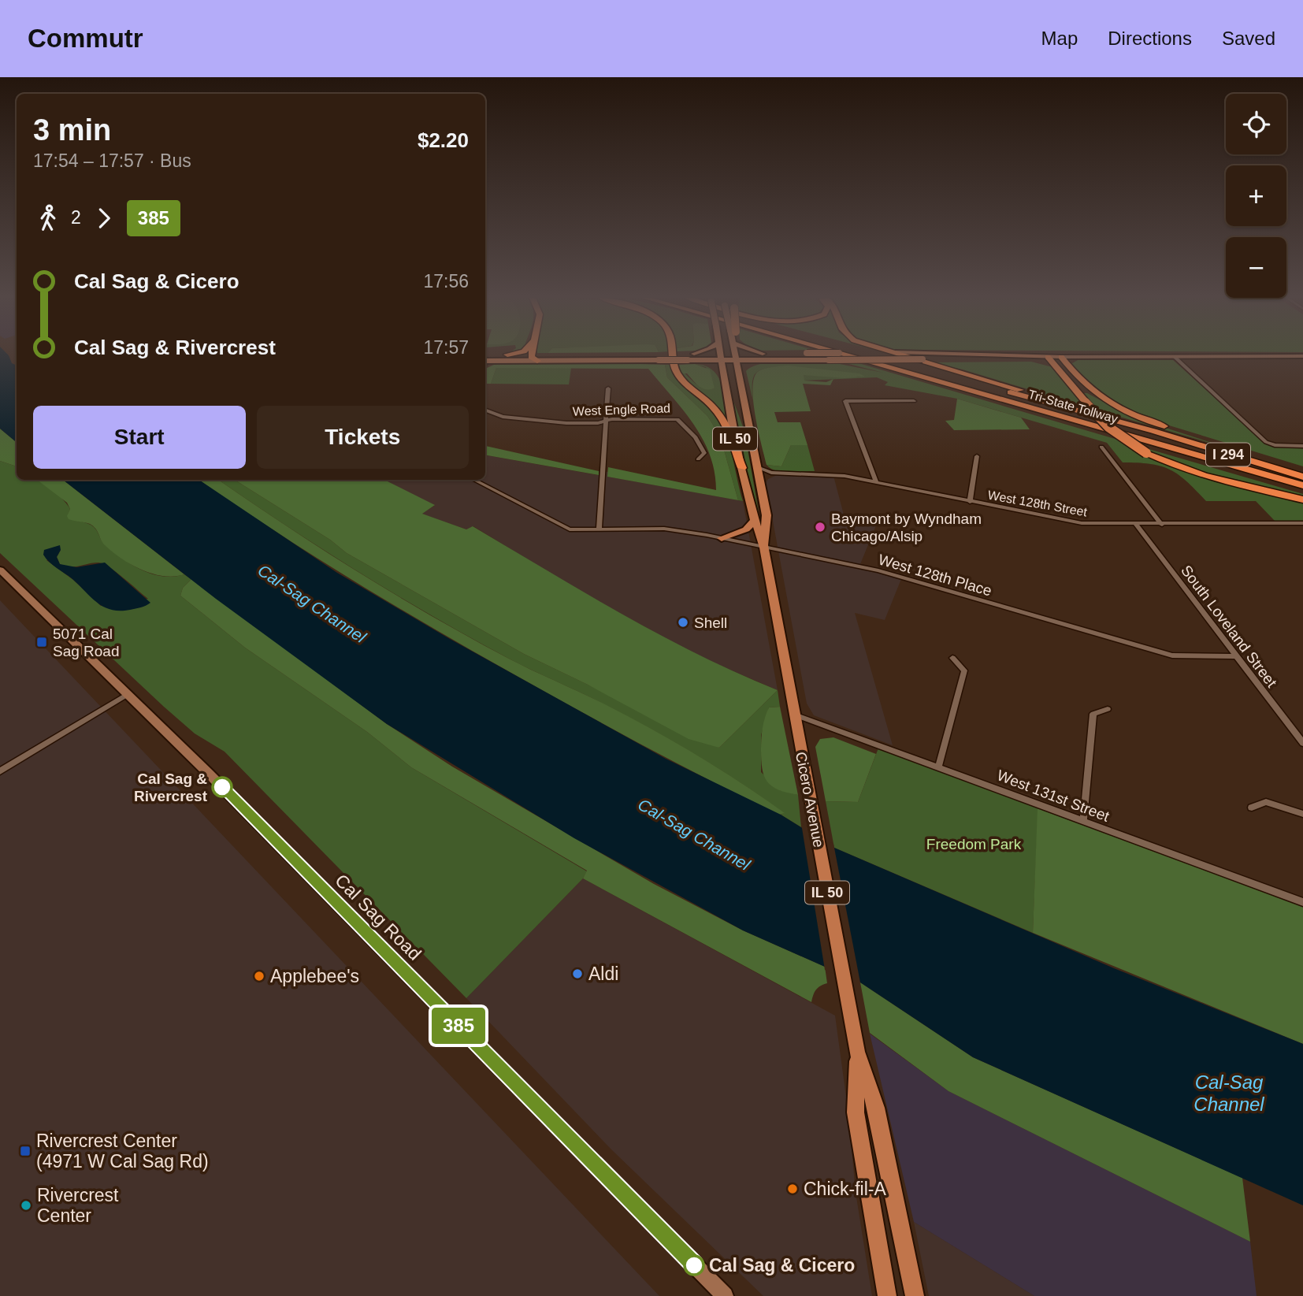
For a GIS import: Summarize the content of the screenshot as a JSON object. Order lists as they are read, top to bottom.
{
  "streets": {
    "highway": ["Tri-State Tollway", "I 294"],
    "main road": ["IL 50", "Cicero Avenue", "Cal Sag Road"],
    "street": [
      "West Engle Road",
      "West 128th Street",
      "West 128th Place",
      "South Loveland Street",
      "West 131st Street"
    ]
  },
  "crossings": [
    ["West 128th Street", "South Loveland Street"],
    ["West 128th Street", "Cicero Avenue"],
    ["West 128th Place", "South Loveland Street"],
    ["West 128th Place", "Cicero Avenue"],
    ["West 131st Street", "Cicero Avenue"]
  ],
  "water": ["Cal-Sag Channel"],
  "parks": ["Freedom Park"],
  "places": {
    "other": [
      "Baymont by Wyndham Chicago/Alsip",
      "Shell",
      "Cal Sag & Rivercrest",
      "Aldi",
      "Applebee's",
      "Chick-fil-A",
      "Rivercrest Center",
      "Cal Sag & Cicero"
    ],
    "transit": ["5071 Cal Sag Road", "Rivercrest Center (4971 W Cal Sag Rd)"]
  },
  "lines": ["bus line 385"],
  "page": {
    "header": "Commutr",
    "nav": ["Map", "Directions", "Saved"],
    "on_map": "385",
    "map_buttons": ["+", "−"],
    "heading": ["3 min", "17:54 – 17:57 · Bus", "$2.20"],
    "legs": ["2", "385"],
    "list": [
      {
        "name": "Cal Sag & Cicero",
        "value": "17:56"
      },
      {
        "name": "Cal Sag & Rivercrest",
        "value": "17:57"
      }
    ],
    "buttons": ["Start", "Tickets"]
  }
}
